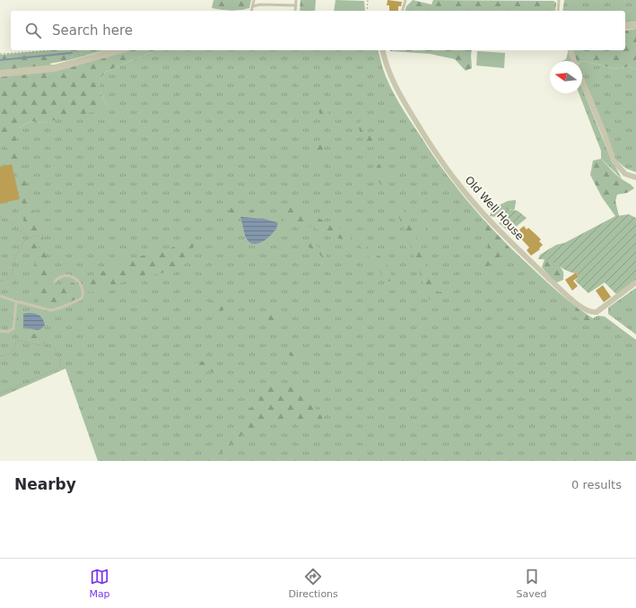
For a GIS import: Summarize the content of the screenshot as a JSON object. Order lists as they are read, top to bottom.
{
  "streets": {
    "street": ["Old Well House"]
  },
  "north": "left",
  "page": {
    "search": "Search here",
    "heading": ["Nearby", "0 results"],
    "nav": ["Map", "Directions", "Saved"]
  }
}
